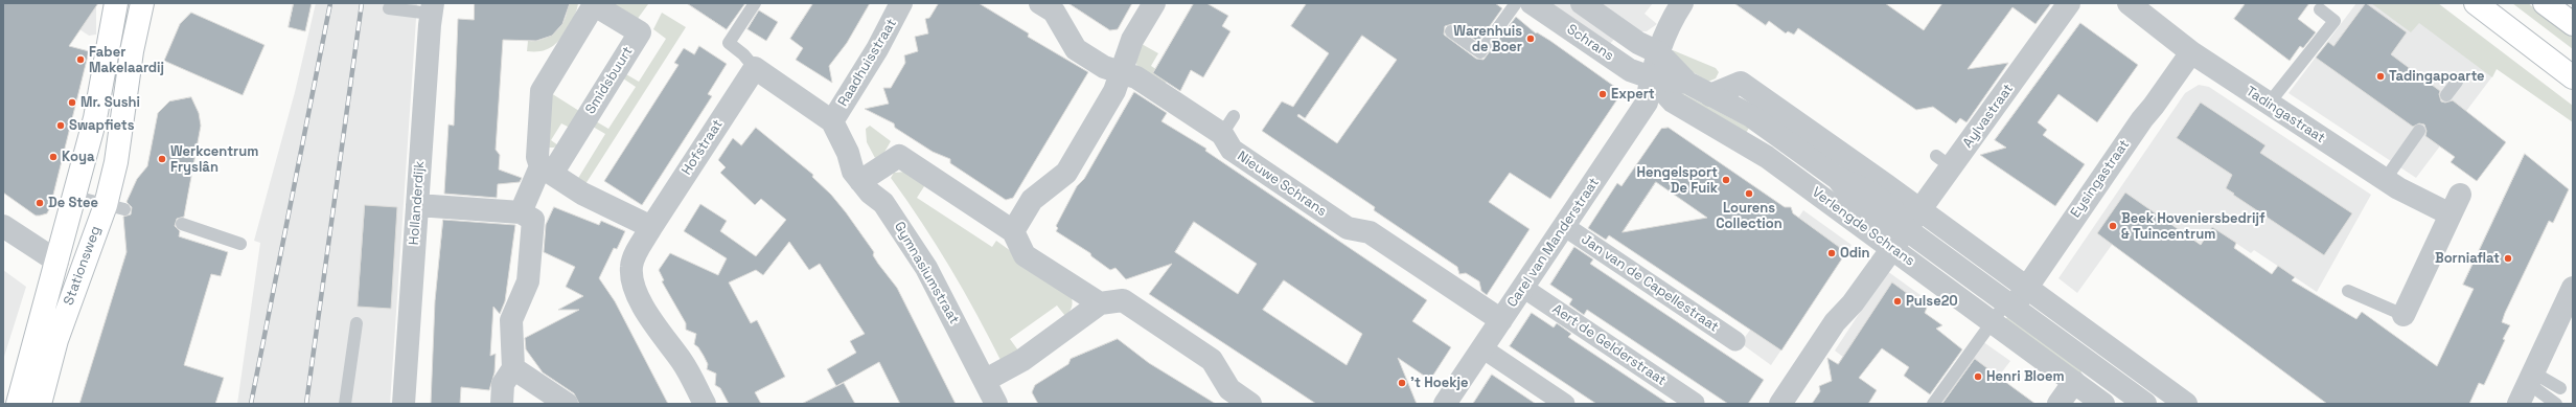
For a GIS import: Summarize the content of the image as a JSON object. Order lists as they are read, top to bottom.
{
  "streets": {
    "main road": ["Stationsweg"],
    "street": [
      "Schrans",
      "Raadhuisstraat",
      "Smidsbuurt",
      "Tadingastraat",
      "Aylvastraat",
      "Hofstraat",
      "Eysingastraat",
      "Nieuwe Schrans",
      "Hollanderdijk",
      "Verlengde Schrans",
      "Carel van Manderstraat",
      "Gymnasiumstraat",
      "Jan van de Capellestraat",
      "Aert de Gelderstraat"
    ]
  },
  "crossings": [
    ["Schrans", "Verlengde Schrans"],
    ["Schrans", "Carel van Manderstraat"],
    ["Raadhuisstraat", "Gymnasiumstraat"],
    ["Tadingastraat", "Eysingastraat"],
    ["Aylvastraat", "Verlengde Schrans"],
    ["Hofstraat", "Gymnasiumstraat"],
    ["Eysingastraat", "Verlengde Schrans"],
    ["Nieuwe Schrans", "Carel van Manderstraat"],
    ["Verlengde Schrans", "Carel van Manderstraat"],
    ["Carel van Manderstraat", "Jan van de Capellestraat"],
    ["Carel van Manderstraat", "Aert de Gelderstraat"]
  ],
  "places": [
    "Warenhuis de Boer",
    "Faber Makelaardij",
    "Tadingapoarte",
    "Expert",
    "Mr. Sushi",
    "Swapfiets",
    "Koya",
    "Werkcentrum Fryslân",
    "Hengelsport De Fuik",
    "Lourens Collection",
    "De Stee",
    "Beek Hoveniersbedrijf & Tuincentrum",
    "Odin",
    "Borniaflat",
    "Pulse20",
    "Henri Bloem",
    "'t Hoekje"
  ]
}
